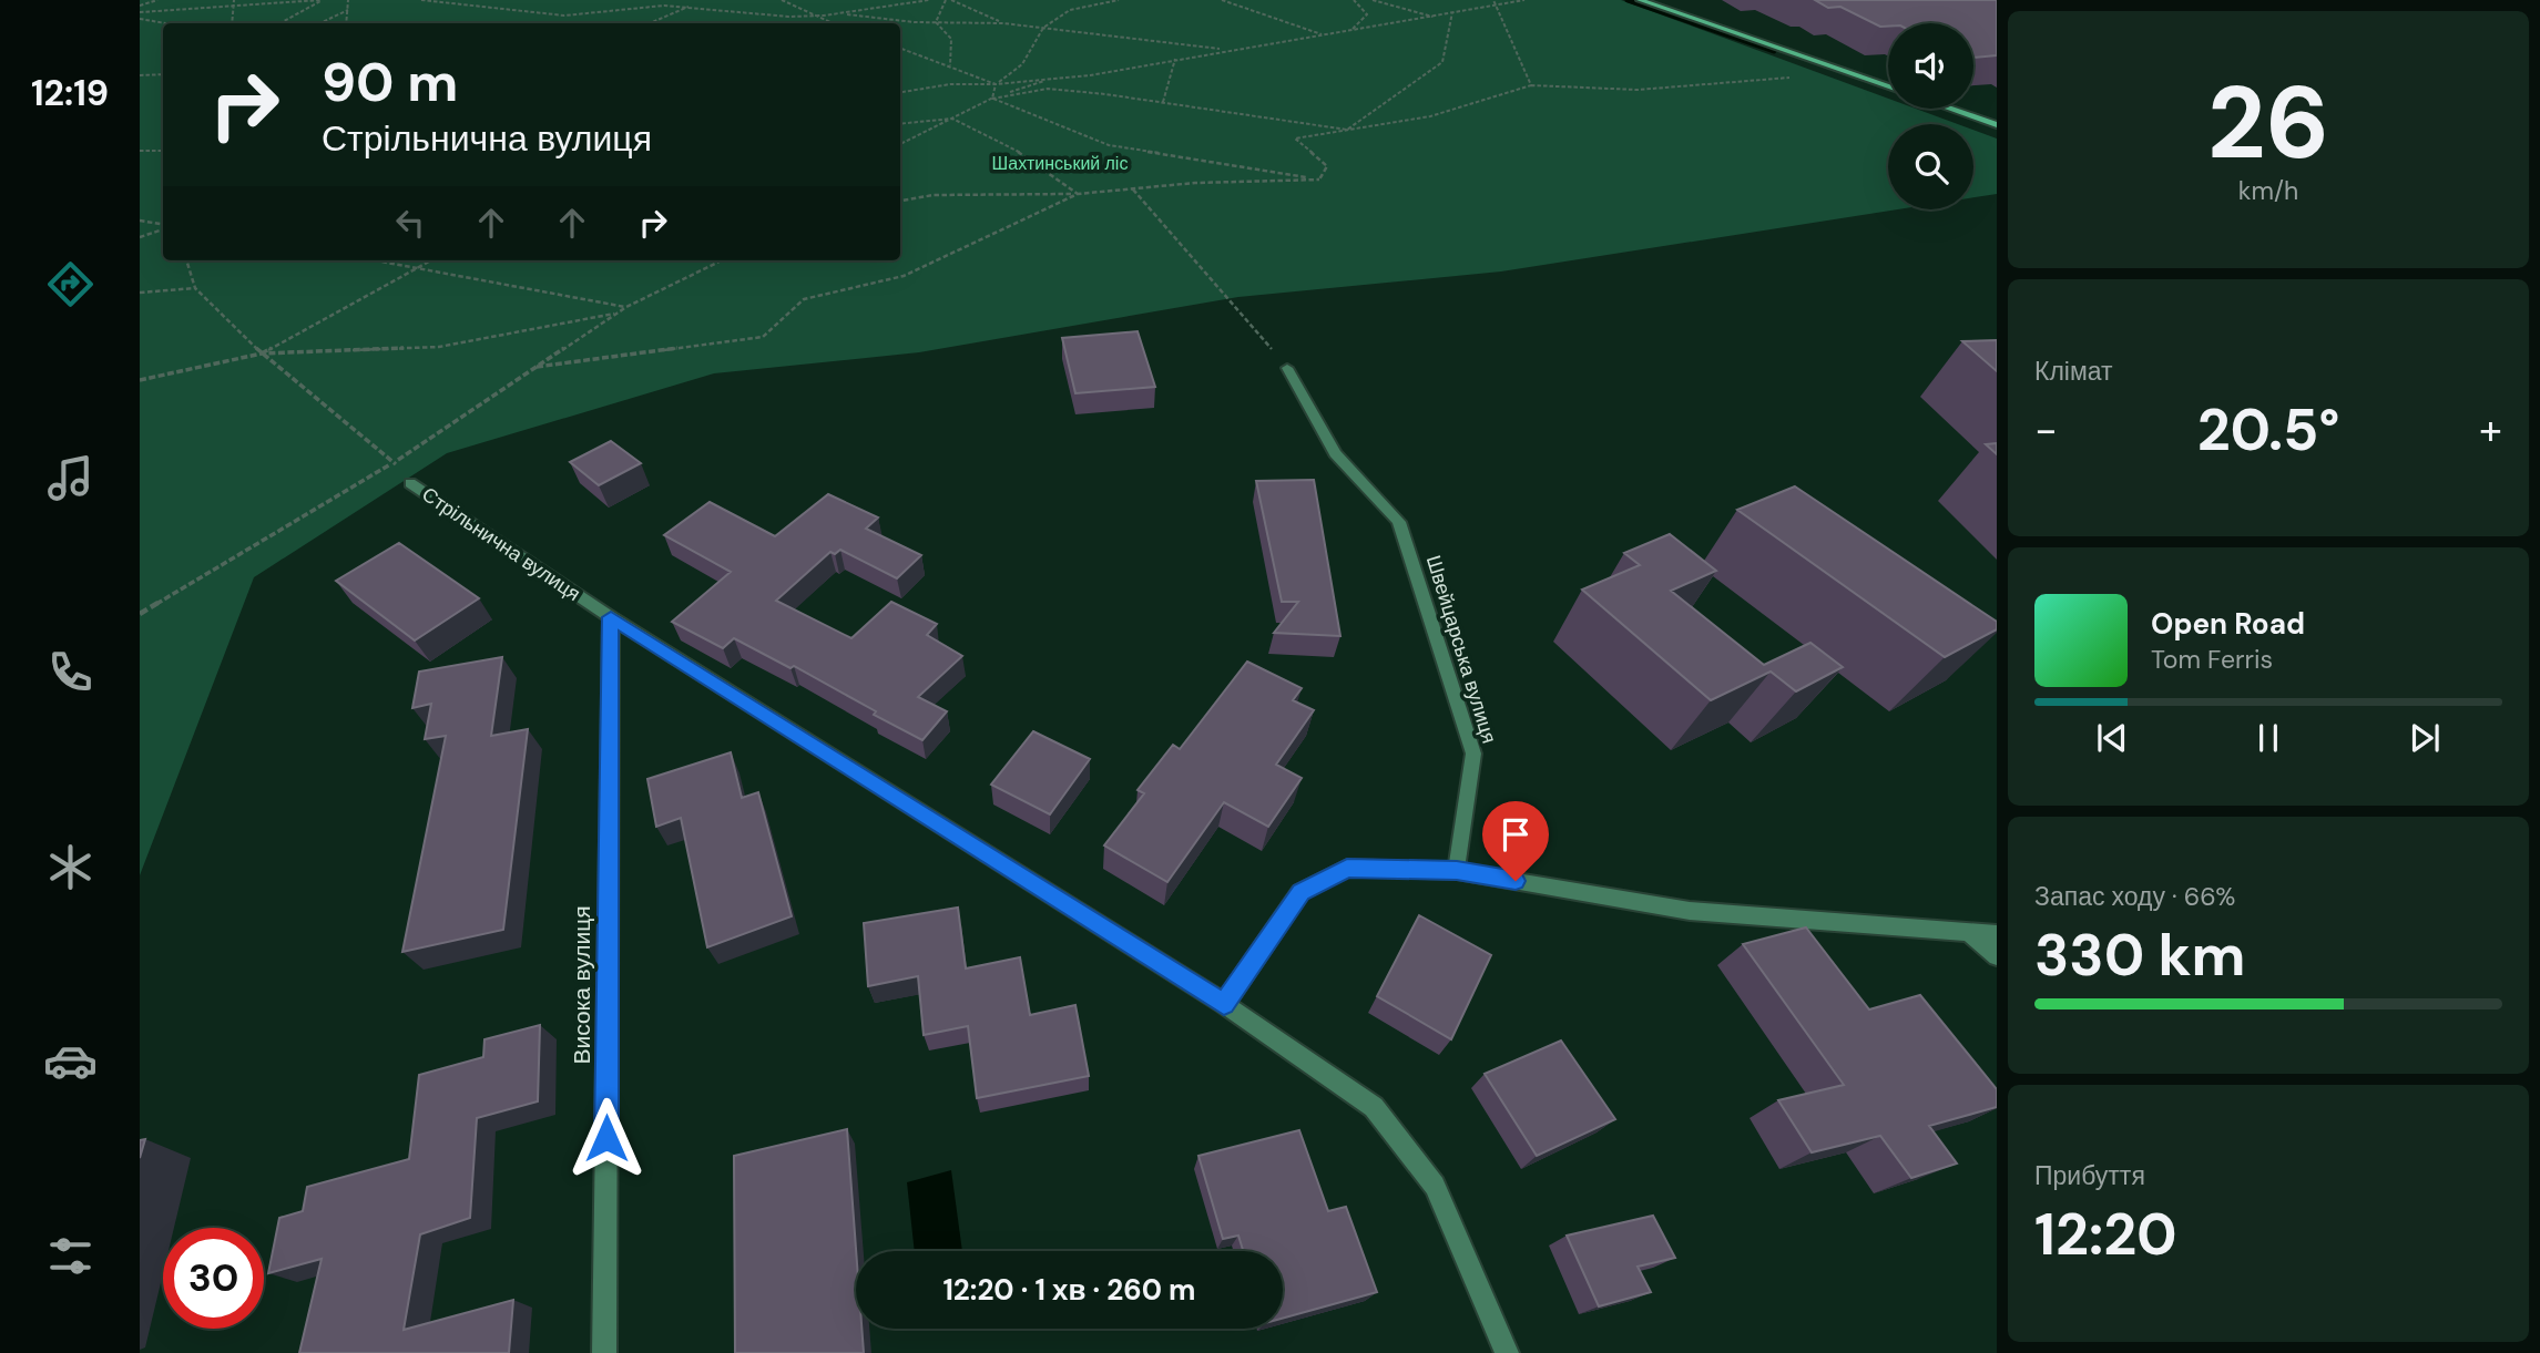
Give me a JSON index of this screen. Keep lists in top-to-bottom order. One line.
{"streets":{"street":["Стрільнична вулиця","Швейцарська вулиця","Висока вулиця"]},"crossings":[["Стрільнична вулиця","Висока вулиця"]],"parks":["Шахтинський ліс"],"page":{"tabs":"12:19","tile":[["26","km/h"],"Клімат",["Запас ходу · 66%","330 km"],["Прибуття","12:20"]],"turn":["90 m","Стрільнична вулиця"],"heat":["−","20.5°","+"],"song":["Open Road","Tom Ferris"],"limit":"30","trip":"12:20 · 1 хв · 260 m"}}
